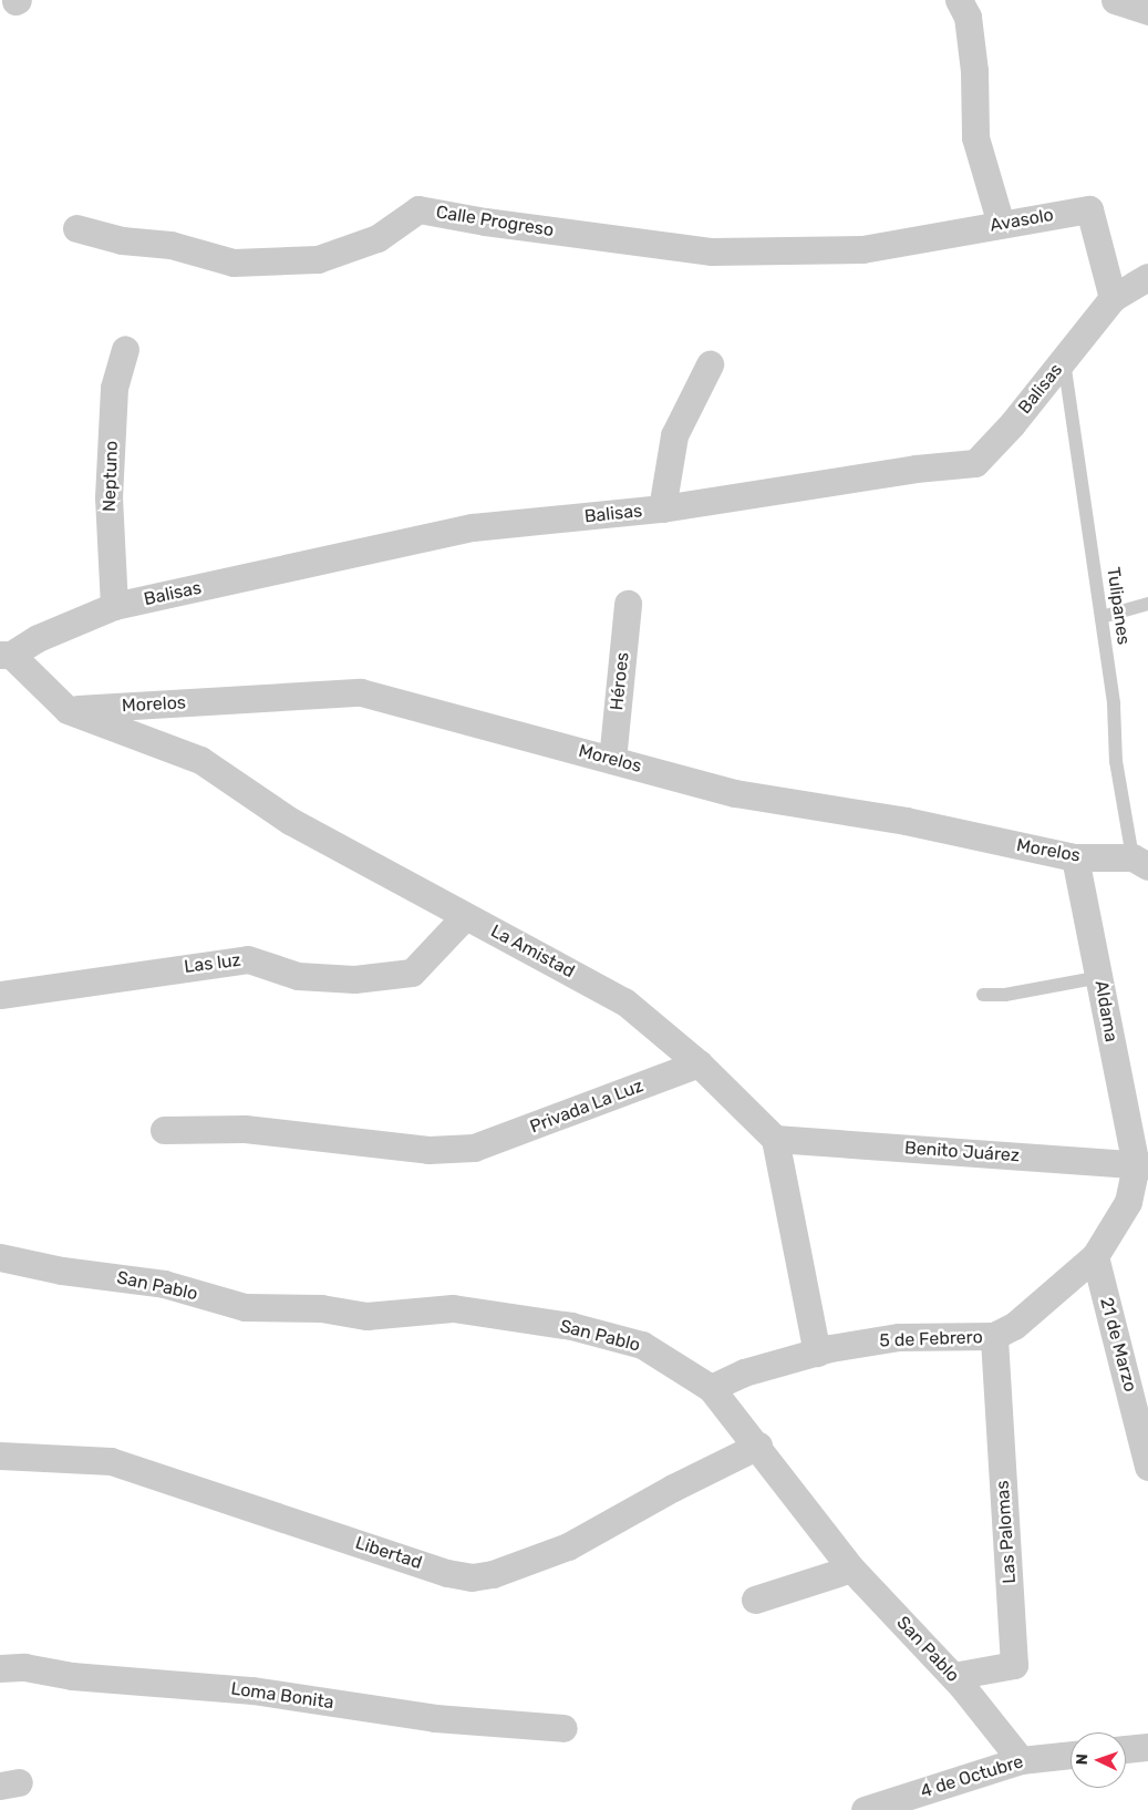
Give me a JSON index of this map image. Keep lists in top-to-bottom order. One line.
{"streets":{"street":["Avasolo","Calle Progreso","Balisas","Neptuno","Héroes","Morelos","La Amistad","Las luz","Aldama","Privada La Luz","Benito Juárez","San Pablo","5 de Febrero","21 de Marzo","Las Palomas","Libertad","Loma Bonita","4 de Octubre"],"lane":["Tulipanes"]},"crossings":[["Avasolo","Calle Progreso"],["Avasolo","Balisas"],["Balisas","Neptuno"],["Balisas","Tulipanes"],["Tulipanes","Morelos"],["Héroes","Morelos"],["Morelos","La Amistad"],["Morelos","Aldama"],["La Amistad","Las luz"],["La Amistad","Privada La Luz"],["La Amistad","Benito Juárez"],["Aldama","Benito Juárez"],["Aldama","5 de Febrero"],["Benito Juárez","5 de Febrero"],["San Pablo","5 de Febrero"],["San Pablo","Las Palomas"],["San Pablo","Libertad"],["San Pablo","4 de Octubre"],["5 de Febrero","21 de Marzo"],["5 de Febrero","Las Palomas"]],"north":"left"}
